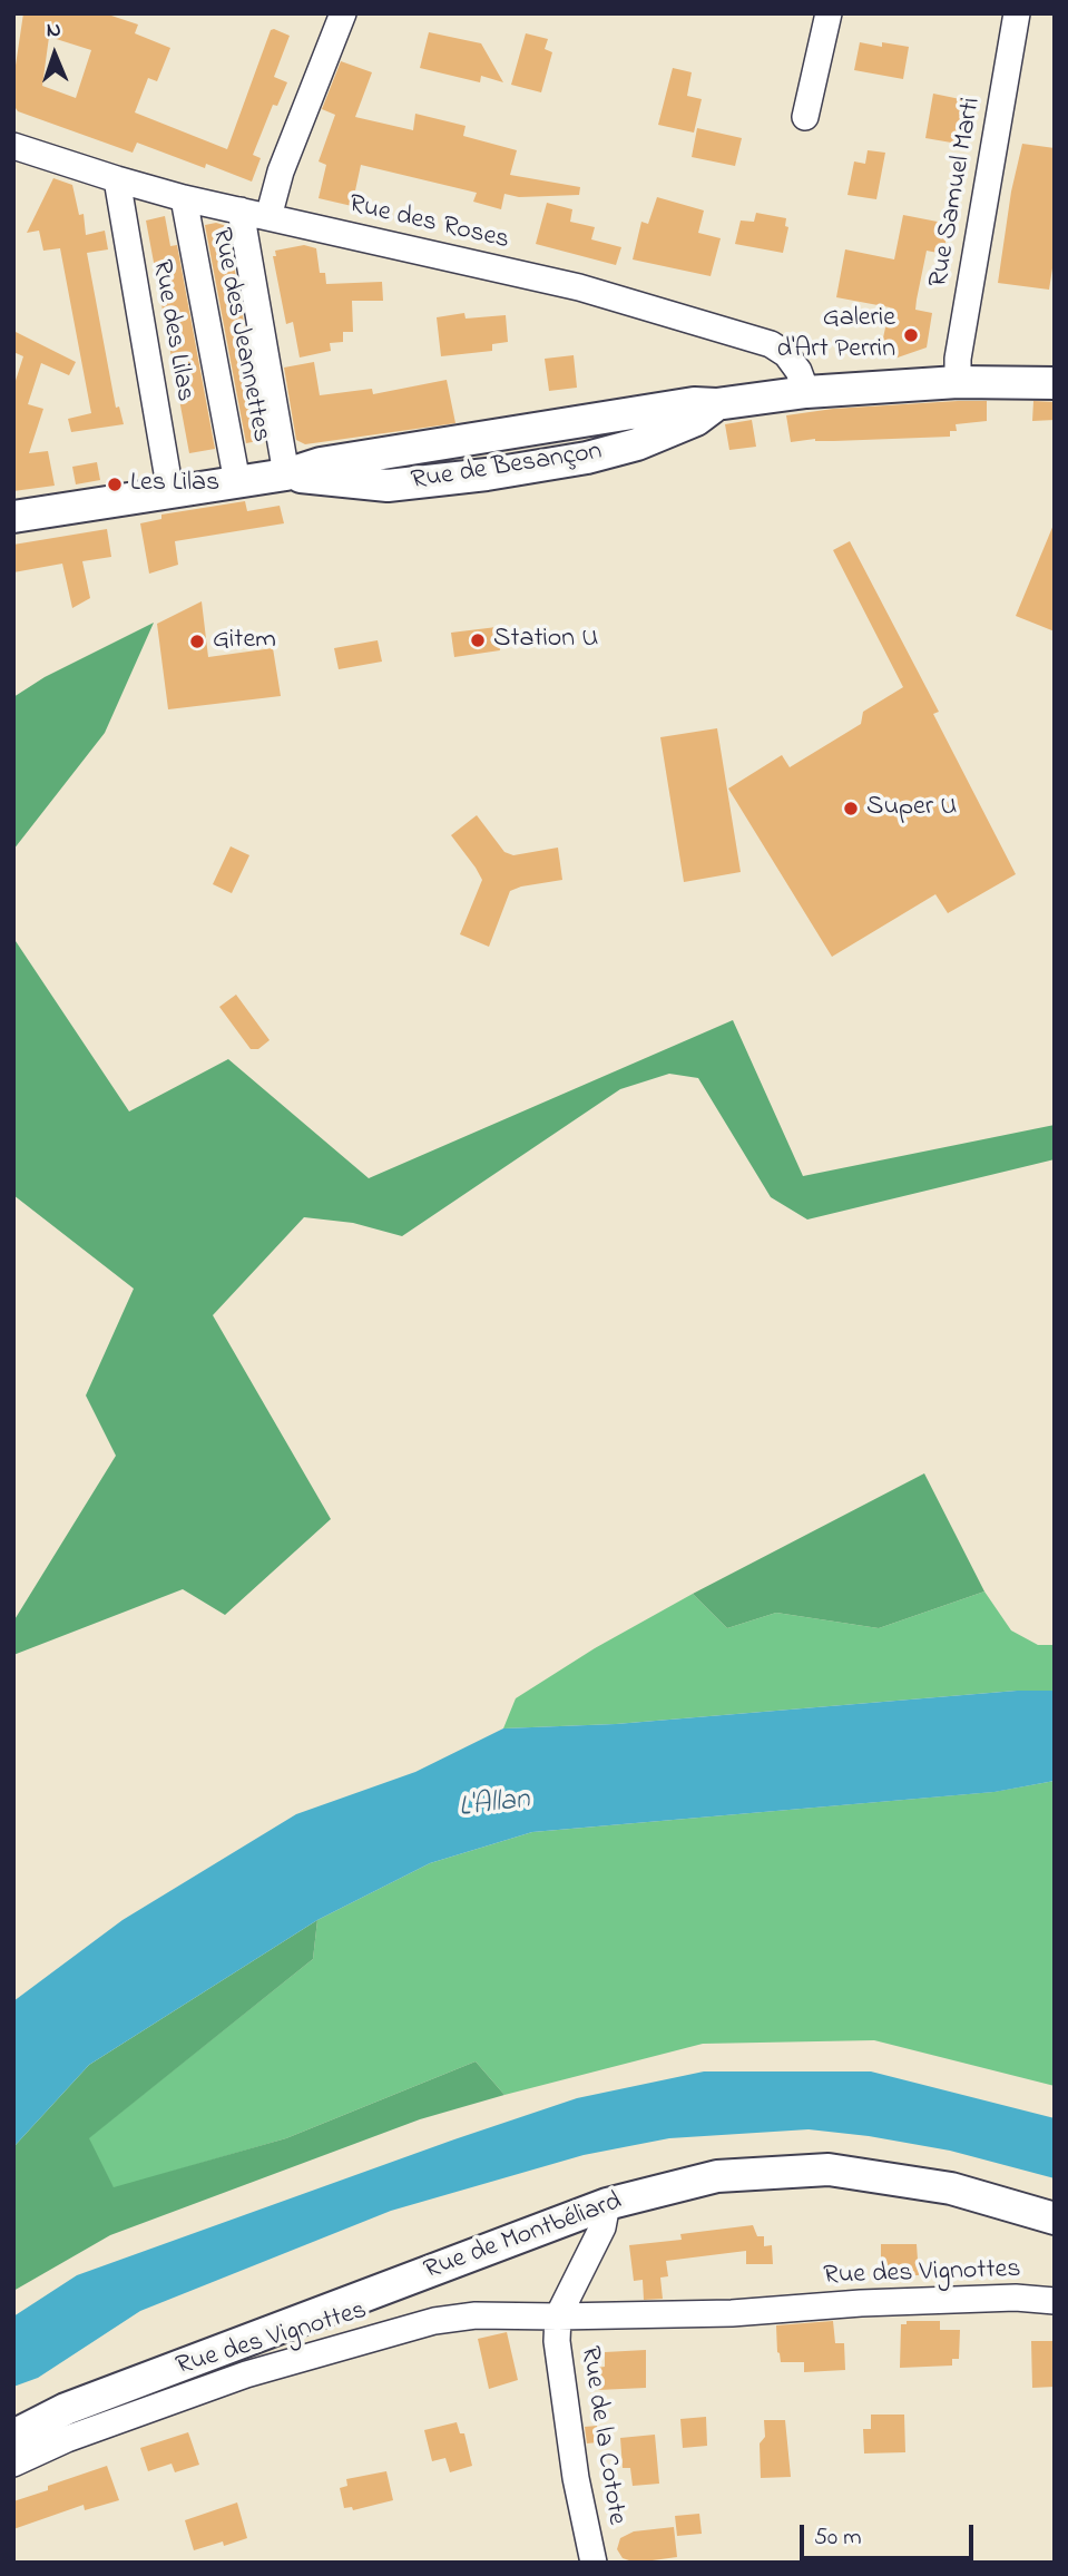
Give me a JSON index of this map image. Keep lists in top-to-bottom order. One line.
{"streets":{"main road":["Rue de Besançon","Rue de Montbéliard"],"street":["Rue Samuel Marti","Rue des Roses","Rue des Lilas","Rue des Jeannettes","Rue des Vignottes","Rue de la Cotote"]},"crossings":[["Rue Samuel Marti","Rue de Besançon"],["Rue des Roses","Rue des Lilas"],["Rue des Roses","Rue des Jeannettes"],["Rue des Roses","Rue de Besançon"],["Rue des Lilas","Rue de Besançon"],["Rue des Jeannettes","Rue de Besançon"],["Rue des Vignottes","Rue de la Cotote"]],"water":["L'Allan"],"places":["Galerie d'Art Perrin","Les Lilas","Station U","Gitem","Super U"],"scale_bar":"50 m","north":"top"}
